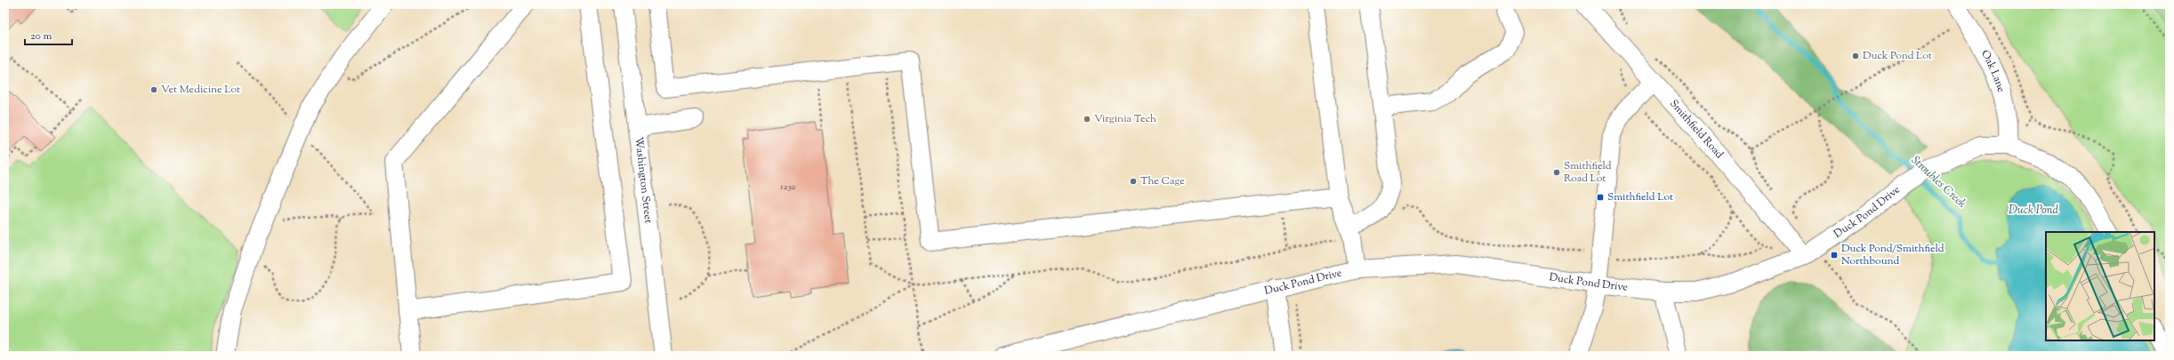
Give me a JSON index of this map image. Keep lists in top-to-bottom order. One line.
{"streets":{"street":["Oak Lane","Smithfield Road","Washington Street","Duck Pond Drive"]},"crossings":[["Oak Lane","Duck Pond Drive"],["Smithfield Road","Duck Pond Drive"]],"water":["Stroubles Creek","Duck Pond"],"places":{"other":["Duck Pond Lot","Vet Medicine Lot","Virginia Tech","Smithfield Road Lot","The Cage"],"transit":["Smithfield Lot","Duck Pond/Smithfield Northbound"]},"house_numbers":["1230"],"scale_bar":"20 m"}
